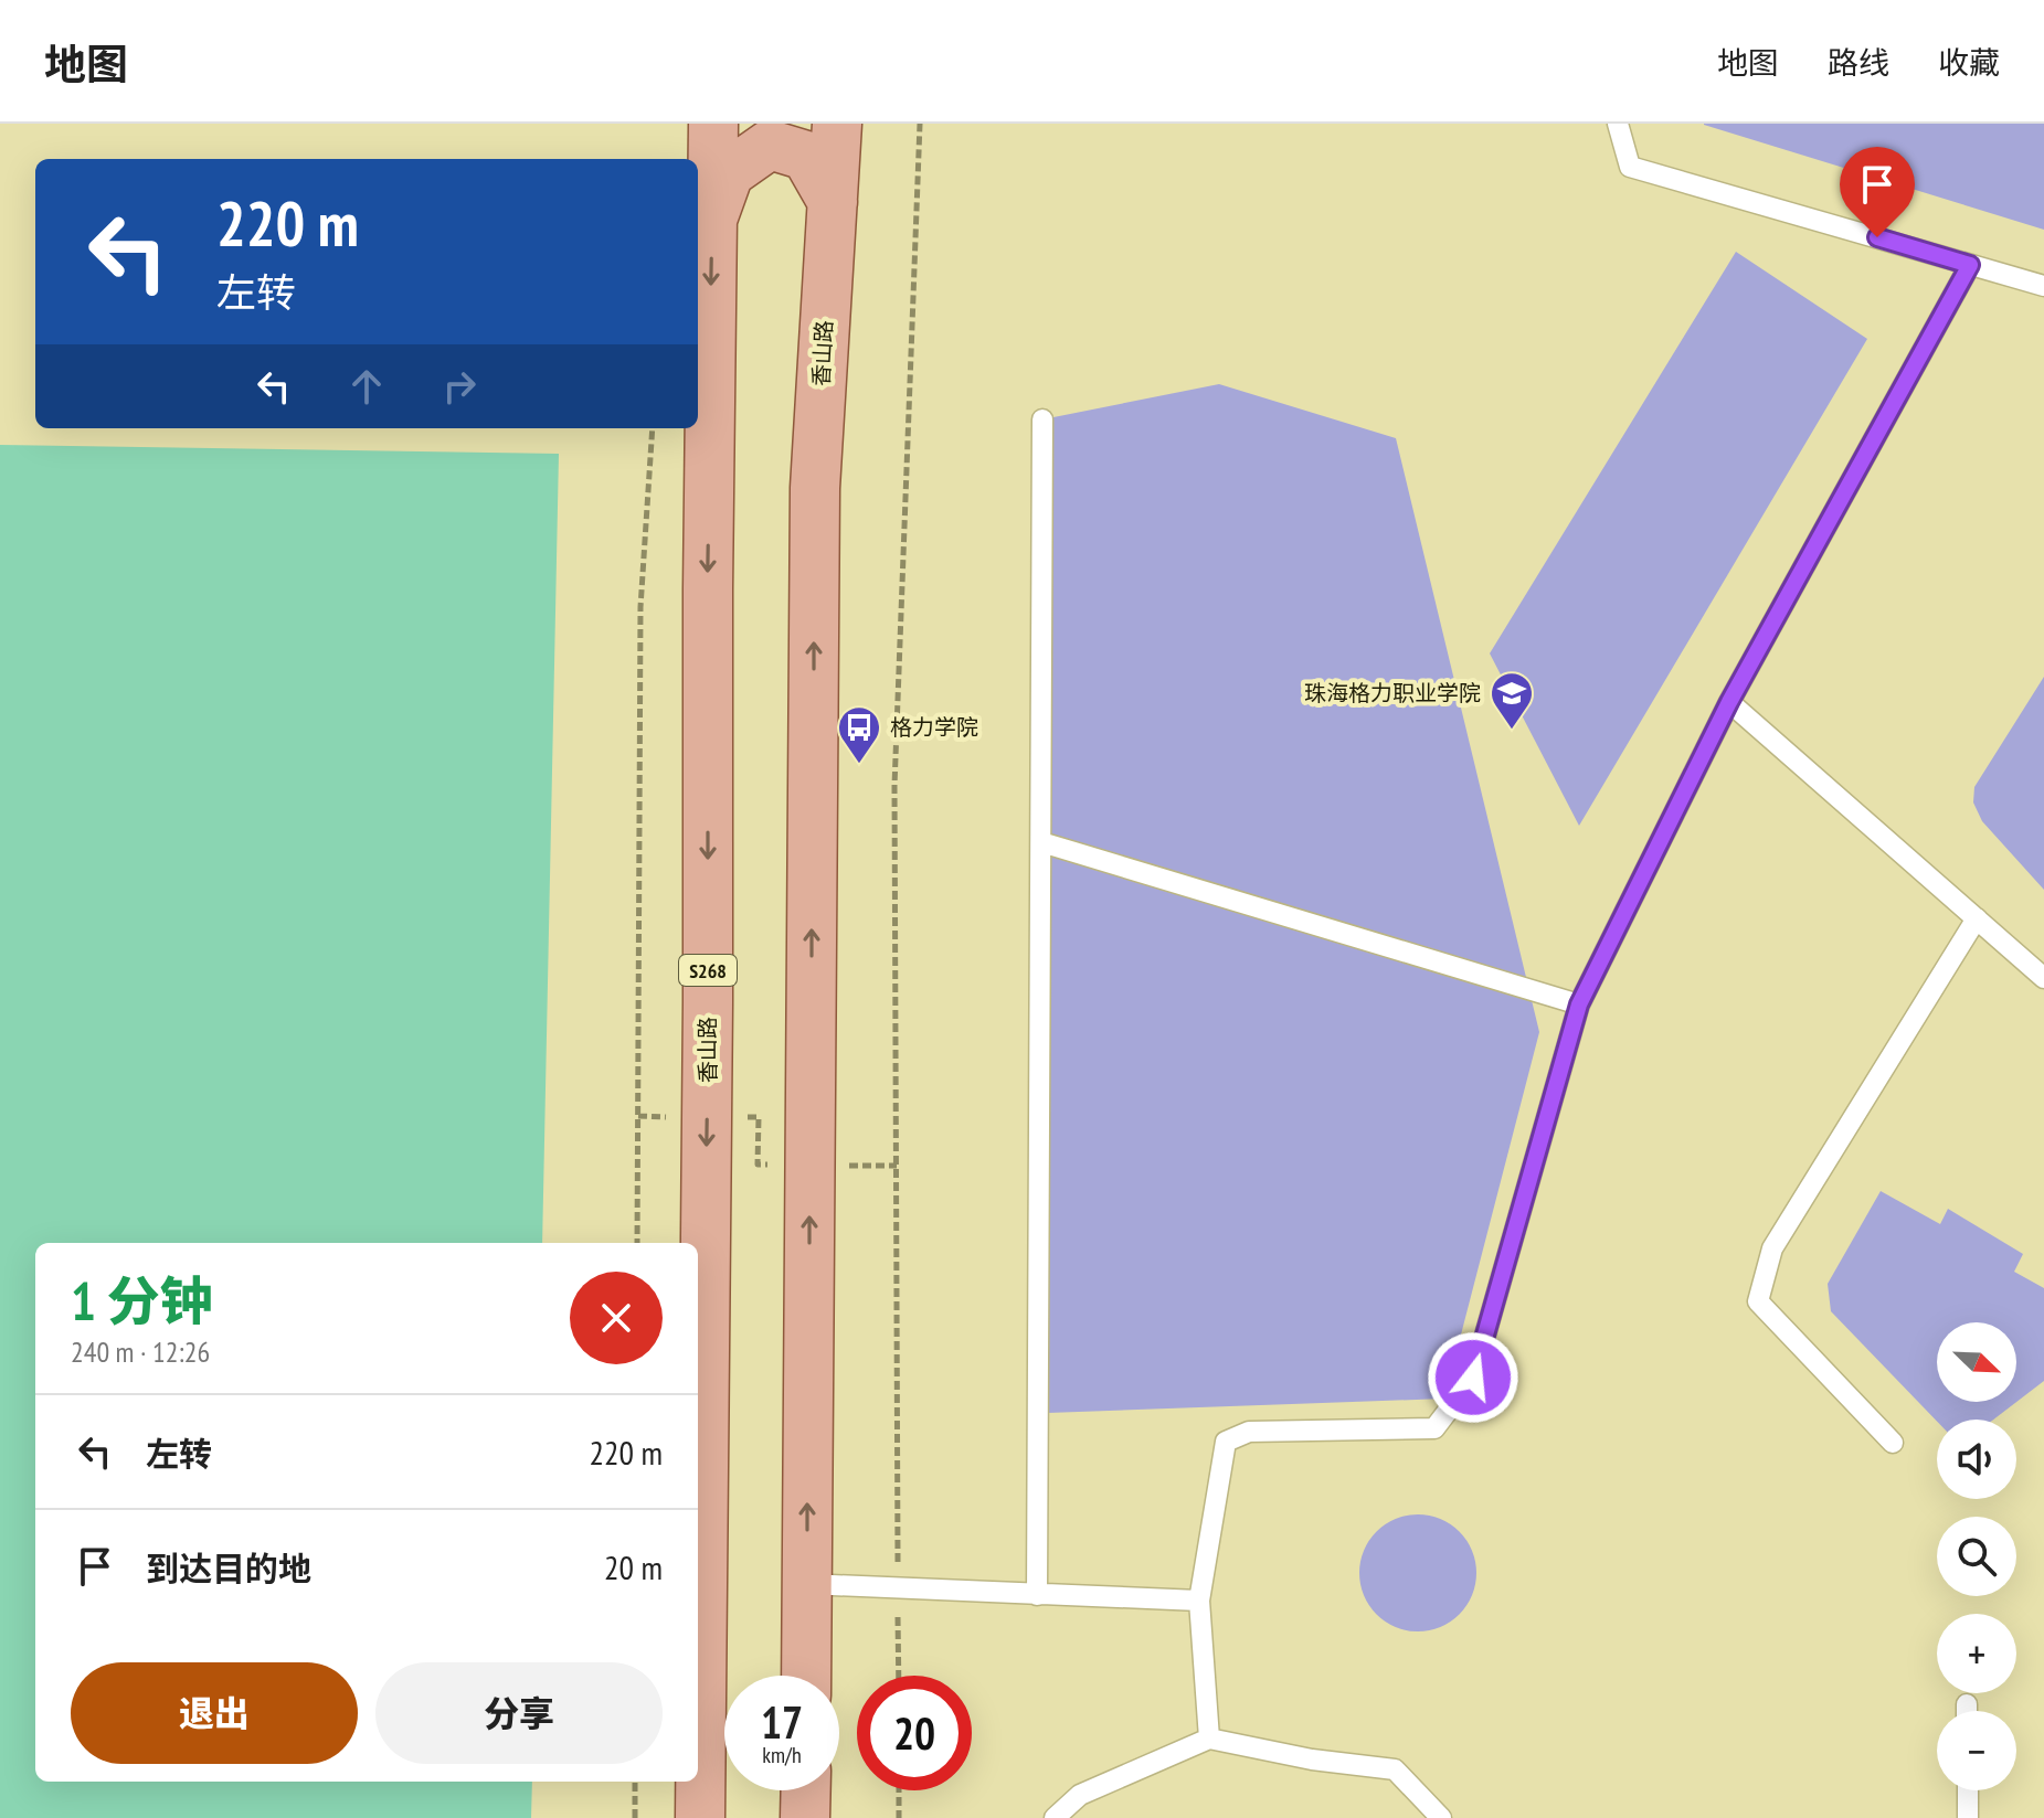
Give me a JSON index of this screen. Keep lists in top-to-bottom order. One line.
{"streets":{"main road":["香山路","S268"]},"places":{"school or university":["珠海格力职业学院"],"bus stop":["格力学院"]},"north":"bottom right","page":{"header":"地图","nav":["地图","路线","收藏"],"turn":["220 m","左转"],"heading":["1 分钟","240 m · 12:26"],"map_buttons":["+","−"],"list":[{"name":"左转","value":"220 m"},{"name":"到达目的地","value":"20 m"}],"buttons":["退出","分享"],"speed":"17 km/h","limit":"20"}}
